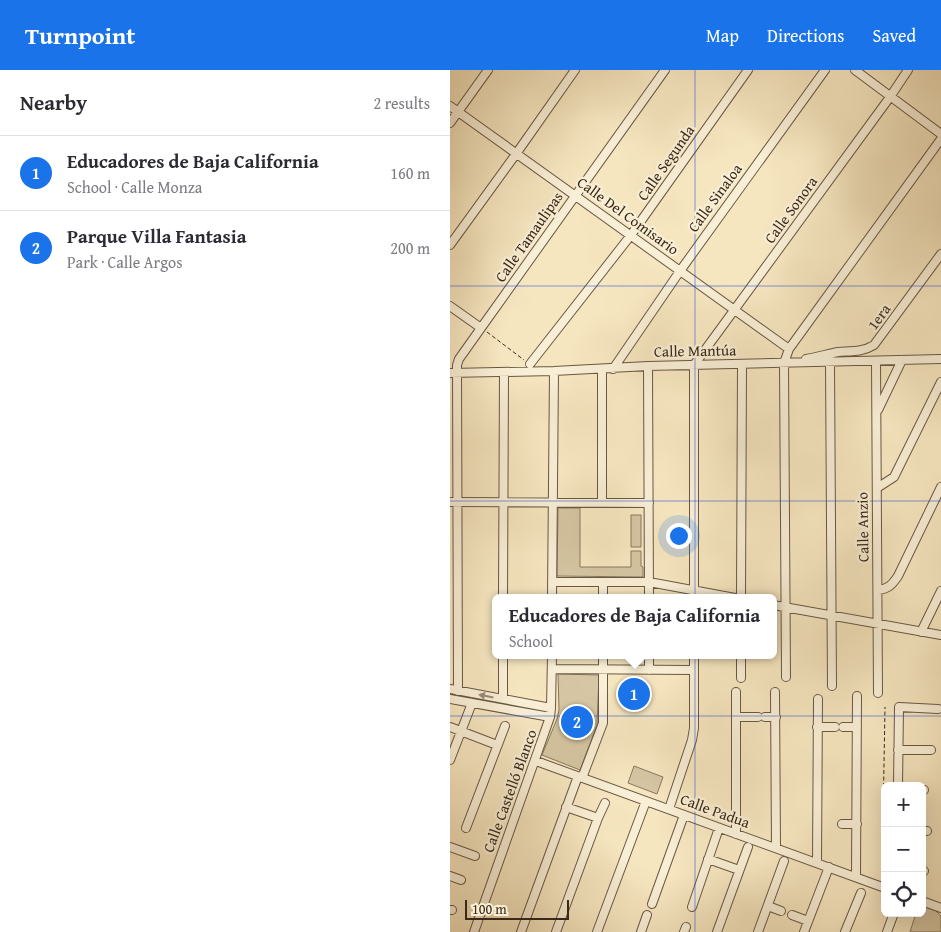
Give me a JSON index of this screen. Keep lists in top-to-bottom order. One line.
{"streets":{"street":["Calle Segunda","Calle Sinaloa","Calle Sonora","Calle Del Comisario","Calle Tamaulipas","1era","Calle Mantúa","Calle Anzio","Calle Castelló Blanco","Calle Padua"]},"crossings":[["Calle Segunda","Calle Del Comisario"],["Calle Sinaloa","Calle Del Comisario"],["Calle Sinaloa","Calle Mantúa"],["Calle Sonora","Calle Del Comisario"],["Calle Sonora","Calle Mantúa"],["Calle Del Comisario","Calle Tamaulipas"],["Calle Tamaulipas","Calle Mantúa"],["1era","Calle Mantúa"],["Calle Mantúa","Calle Anzio"],["Calle Castelló Blanco","Calle Padua"]],"scale_bar":"100 m","page":{"header":"Turnpoint","nav":["Map","Directions","Saved"],"heading":["Nearby","2 results"],"list":[{"mark":"1","name":"Educadores de Baja California","note":"School · Calle Monza","value":"160 m"},{"mark":"2","name":"Parque Villa Fantasia","note":"Park · Calle Argos","value":"200 m"}],"popup":["Educadores de Baja California","School"],"pins":["1","2"],"map_buttons":["+","−"],"scale":"100 m"}}
